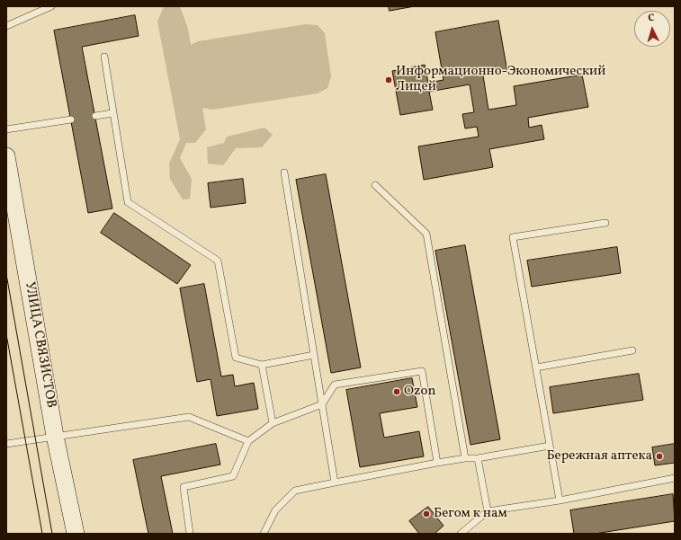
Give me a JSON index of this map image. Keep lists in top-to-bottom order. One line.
{"streets":{"main road":["УЛИЦА СВЯЗИСТОВ"]},"places":["Информационно-Экономический Лицей","Ozon","Бережная аптека","Бегом к нам"],"north":"top"}
